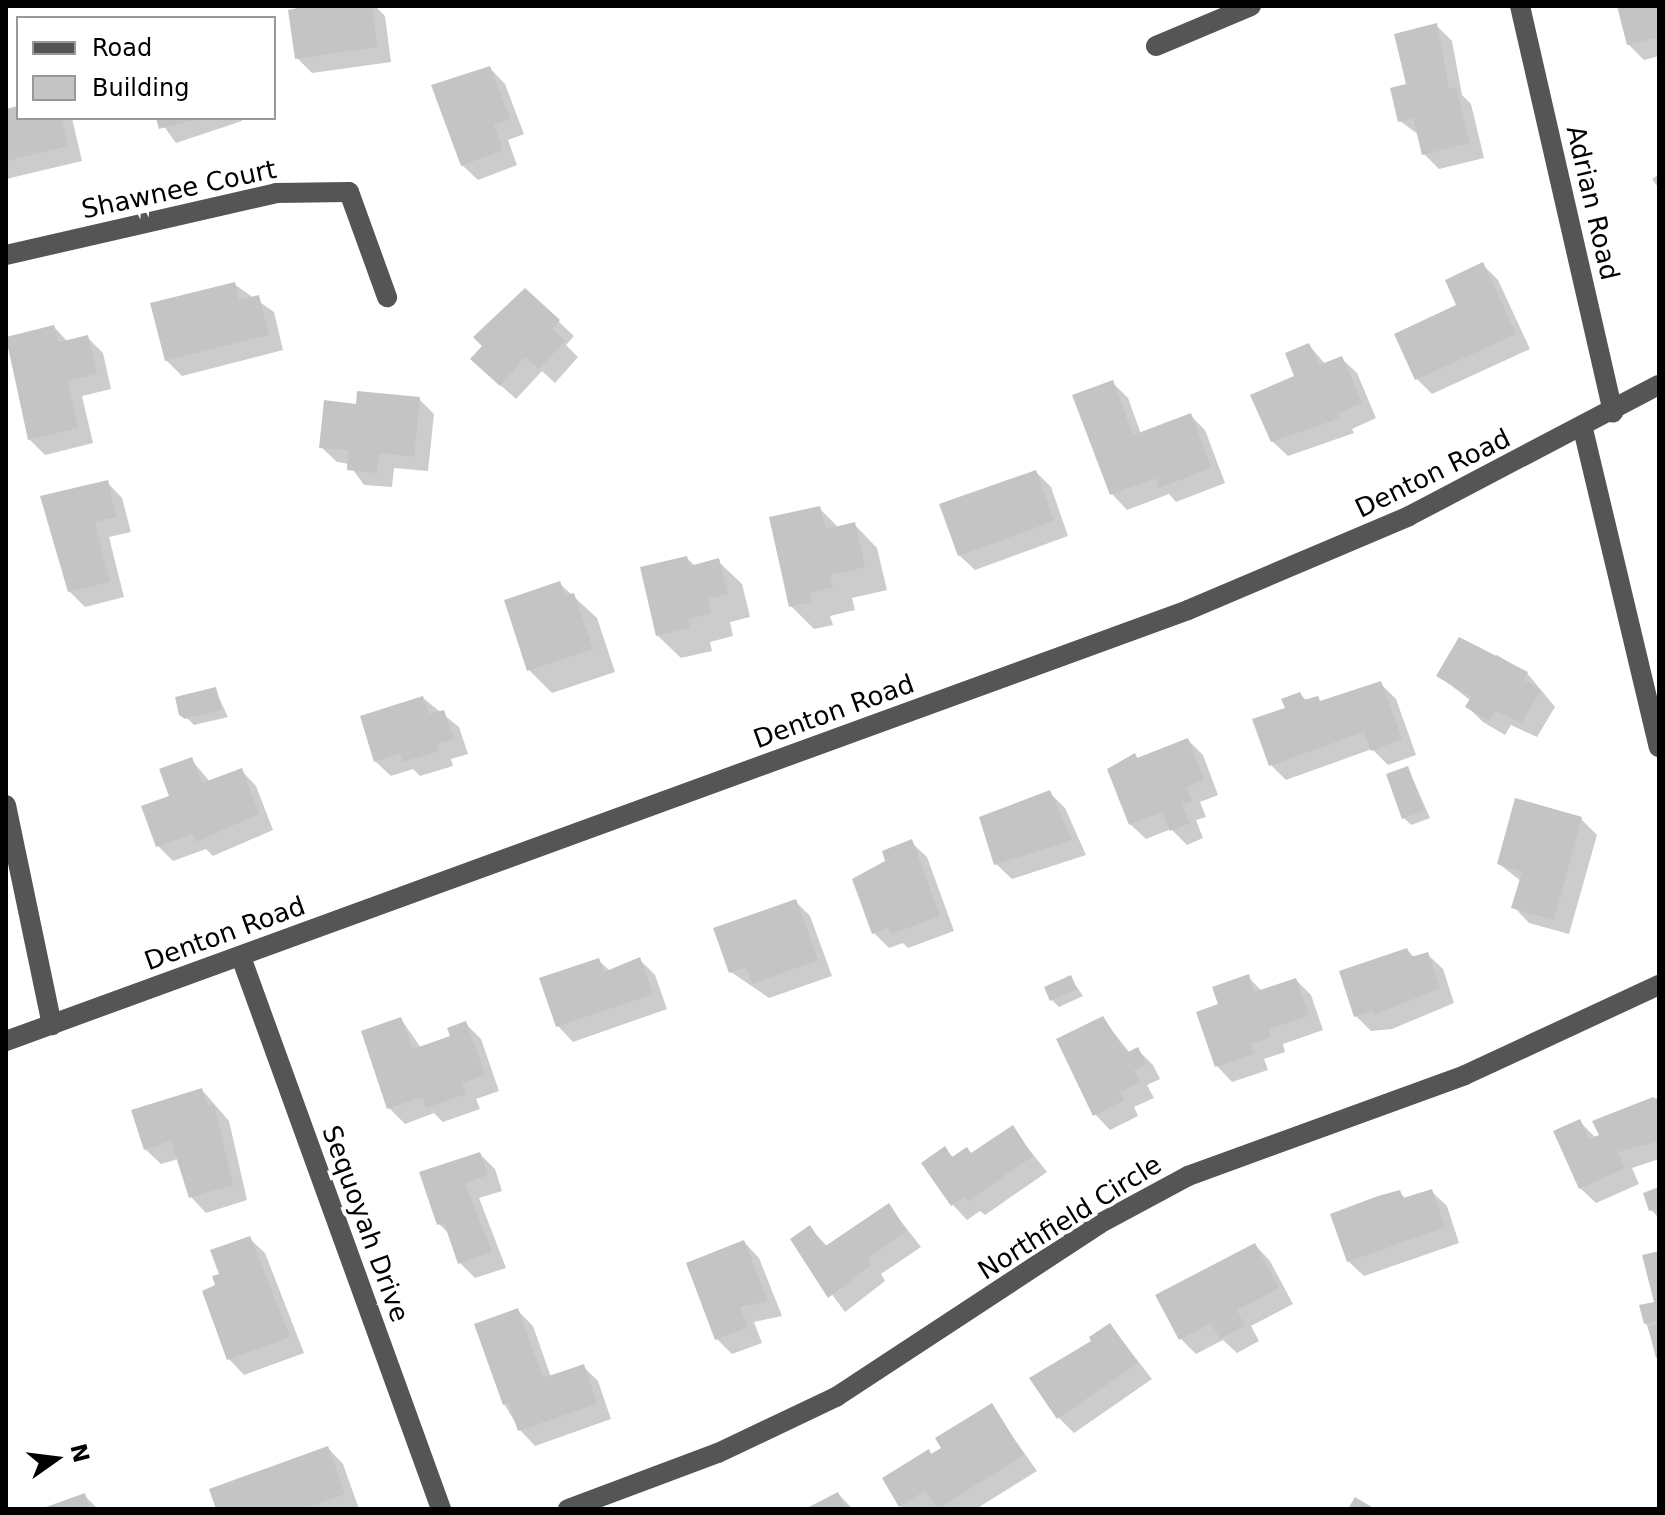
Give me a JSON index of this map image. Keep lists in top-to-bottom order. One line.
{"streets":{"street":["Shawnee Court","Adrian Road","Denton Road","Northfield Circle","Sequoyah Drive"]},"crossings":[["Adrian Road","Denton Road"],["Denton Road","Sequoyah Drive"]],"legend":["Road","Building"],"north":"right"}
